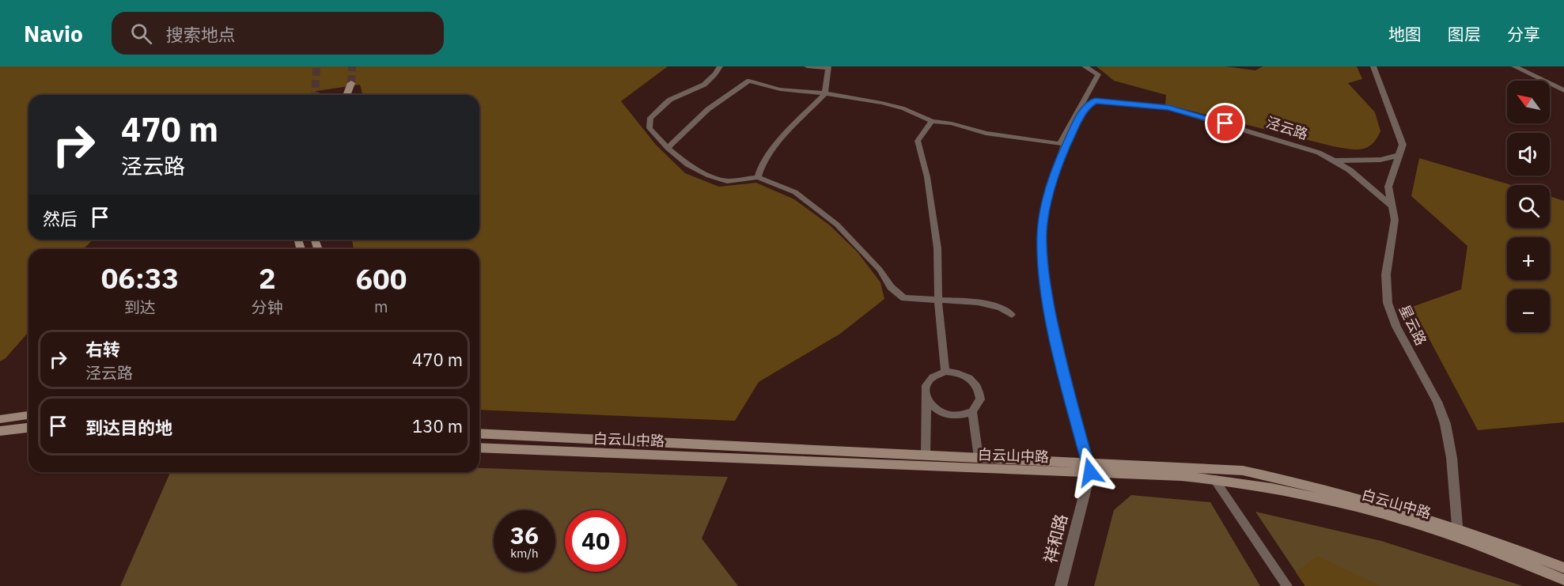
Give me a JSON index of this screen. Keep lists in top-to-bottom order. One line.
{"streets":{"main road":["白云山中路"],"street":["泾云路","星云路","祥和路"]},"crossings":[["泾云路","星云路"],["泾云路","白云山中路"],["泾云路","祥和路"],["星云路","白云山中路"],["白云山中路","祥和路"]],"north":"top left","page":{"header":"Navio","search":"搜索地点","nav":["地图","图层","分享"],"map_buttons":["+","−"],"turn":["470 m","泾云路"],"then":"然后","eta":["06:33","到达","2","分钟","600","m"],"list":[{"name":"右转","note":"泾云路","value":"470 m"},{"name":"到达目的地","value":"130 m"}],"speed":"36 km/h","limit":"40"}}
